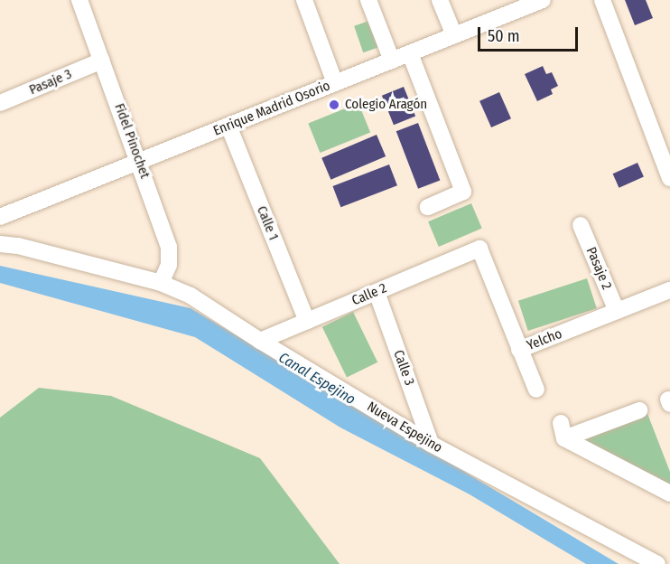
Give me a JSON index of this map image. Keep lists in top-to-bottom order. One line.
{"streets":{"street":["Pasaje 3","Enrique Madrid Osorio","Fidel Pinochet","Calle 1","Pasaje 2","Calle 2","Yelcho","Calle 3","Nueva Espejino"]},"crossings":[["Pasaje 3","Fidel Pinochet"],["Enrique Madrid Osorio","Fidel Pinochet"],["Enrique Madrid Osorio","Calle 1"],["Fidel Pinochet","Nueva Espejino"],["Calle 1","Calle 2"],["Pasaje 2","Yelcho"],["Calle 2","Yelcho"],["Calle 2","Calle 3"],["Calle 2","Nueva Espejino"],["Calle 3","Nueva Espejino"]],"water":["Canal Espejino"],"places":["Colegio Aragón"],"scale_bar":"50 m"}
